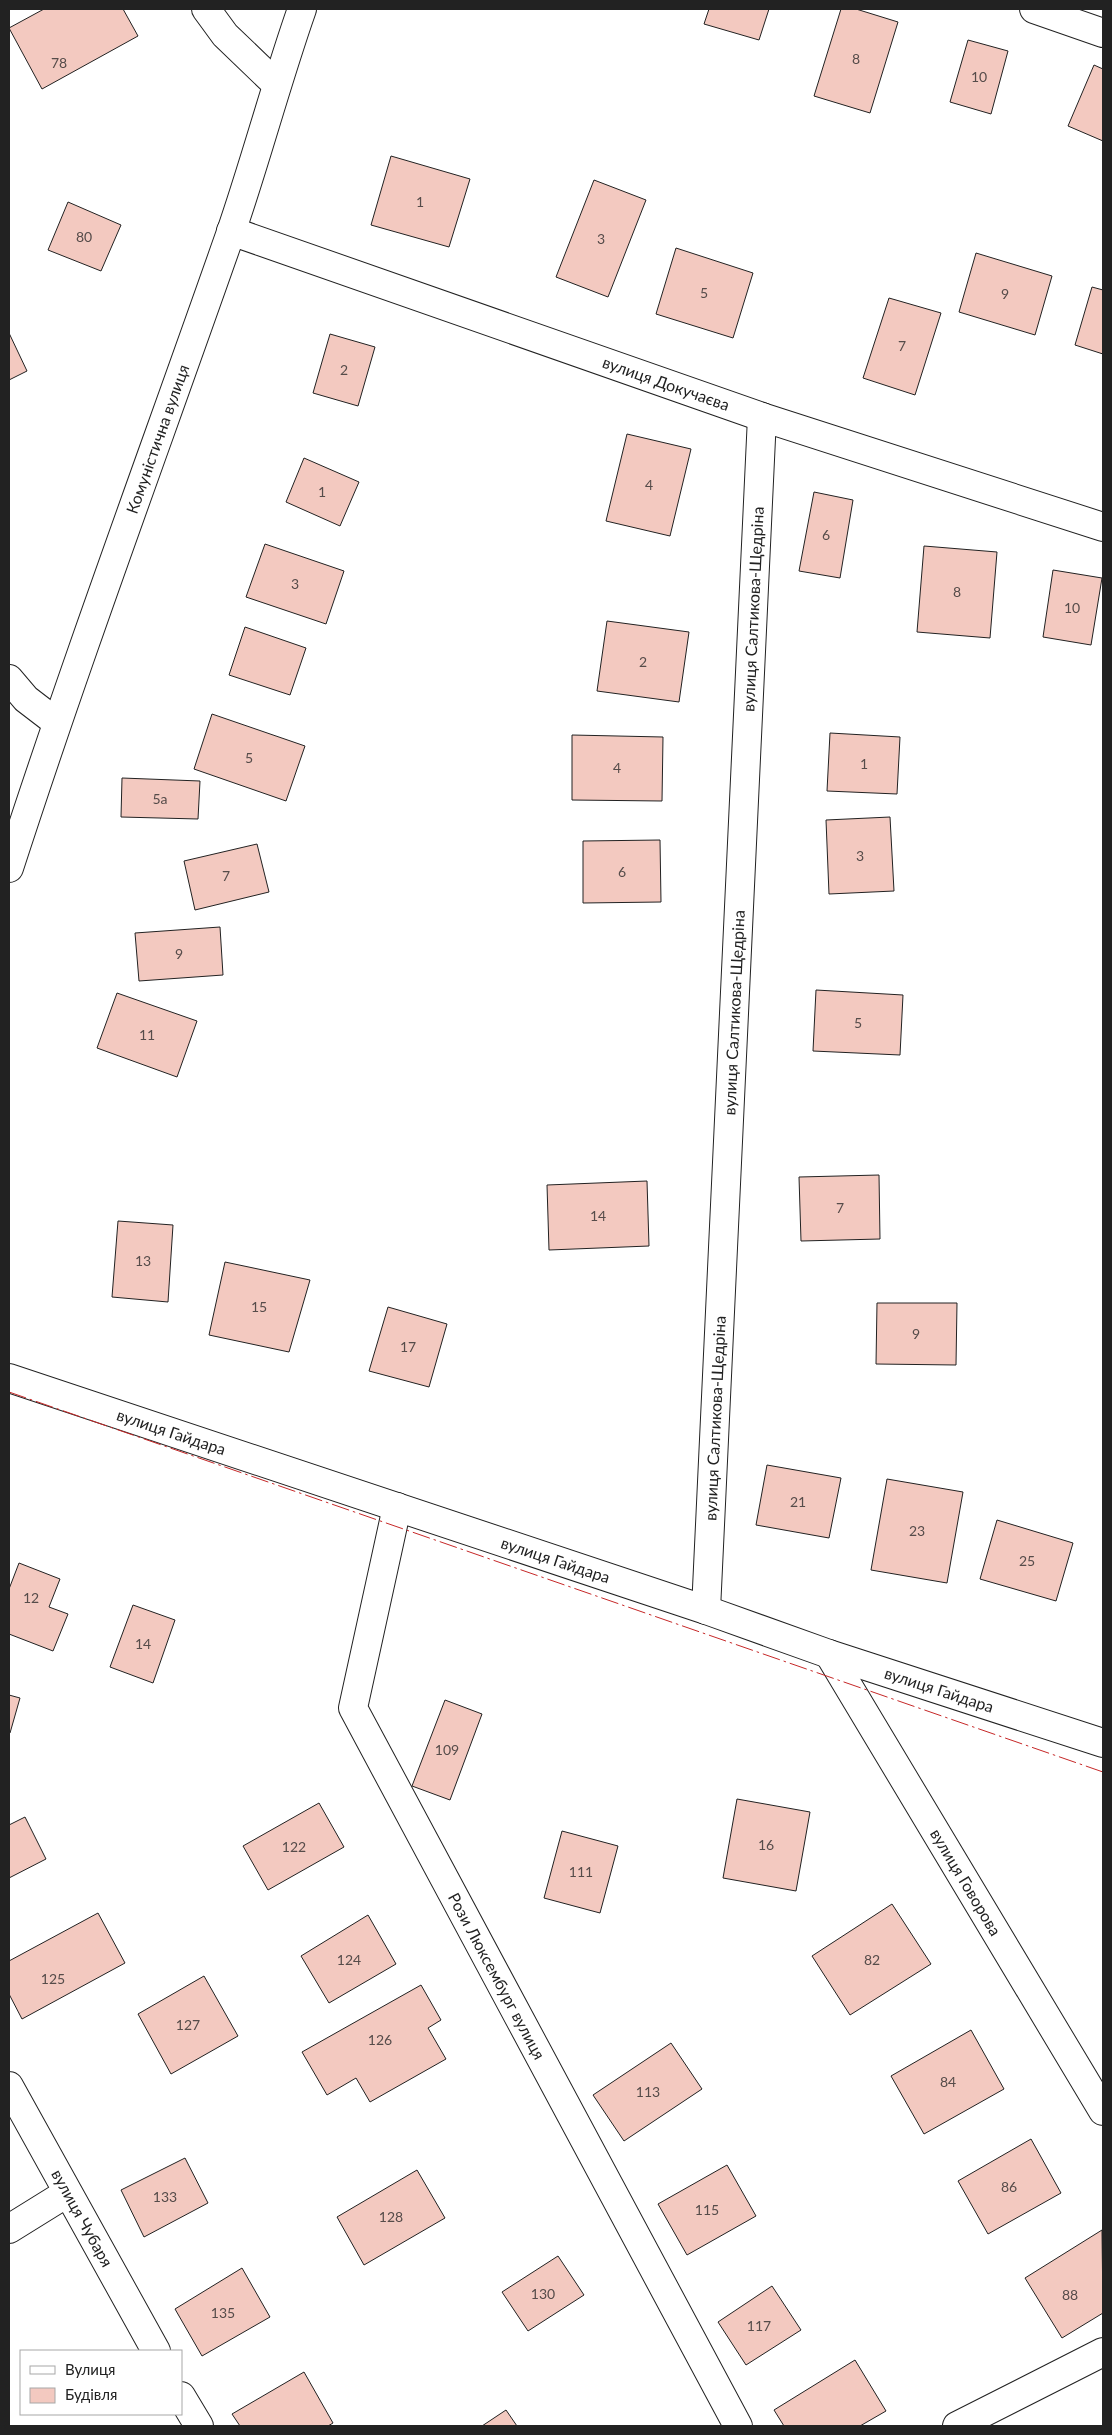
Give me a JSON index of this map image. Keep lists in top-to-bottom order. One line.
{"streets":{"street":["вулиця Докучаєва","Комуністична вулиця","вулиця Салтикова-Щедріна","вулиця Гайдара","вулиця Говорова","Рози Люксембург вулиця","вулиця Чубаря"]},"crossings":[["вулиця Докучаєва","Комуністична вулиця"],["вулиця Докучаєва","вулиця Салтикова-Щедріна"],["вулиця Салтикова-Щедріна","вулиця Гайдара"],["вулиця Гайдара","вулиця Говорова"],["вулиця Гайдара","Рози Люксембург вулиця"]],"house_numbers":["8","78","10","1","80","3","5","9","7","2","4","1","6","3","8","10","2","5","1","4","5а","3","6","7","9","5","11","7","14","13","15","9","17","21","23","25","12","14","109","16","122","111","124","82","125","127","126","84","113","86","133","115","128","130","88","135","117"],"legend":["Вулиця","Будівля"]}
